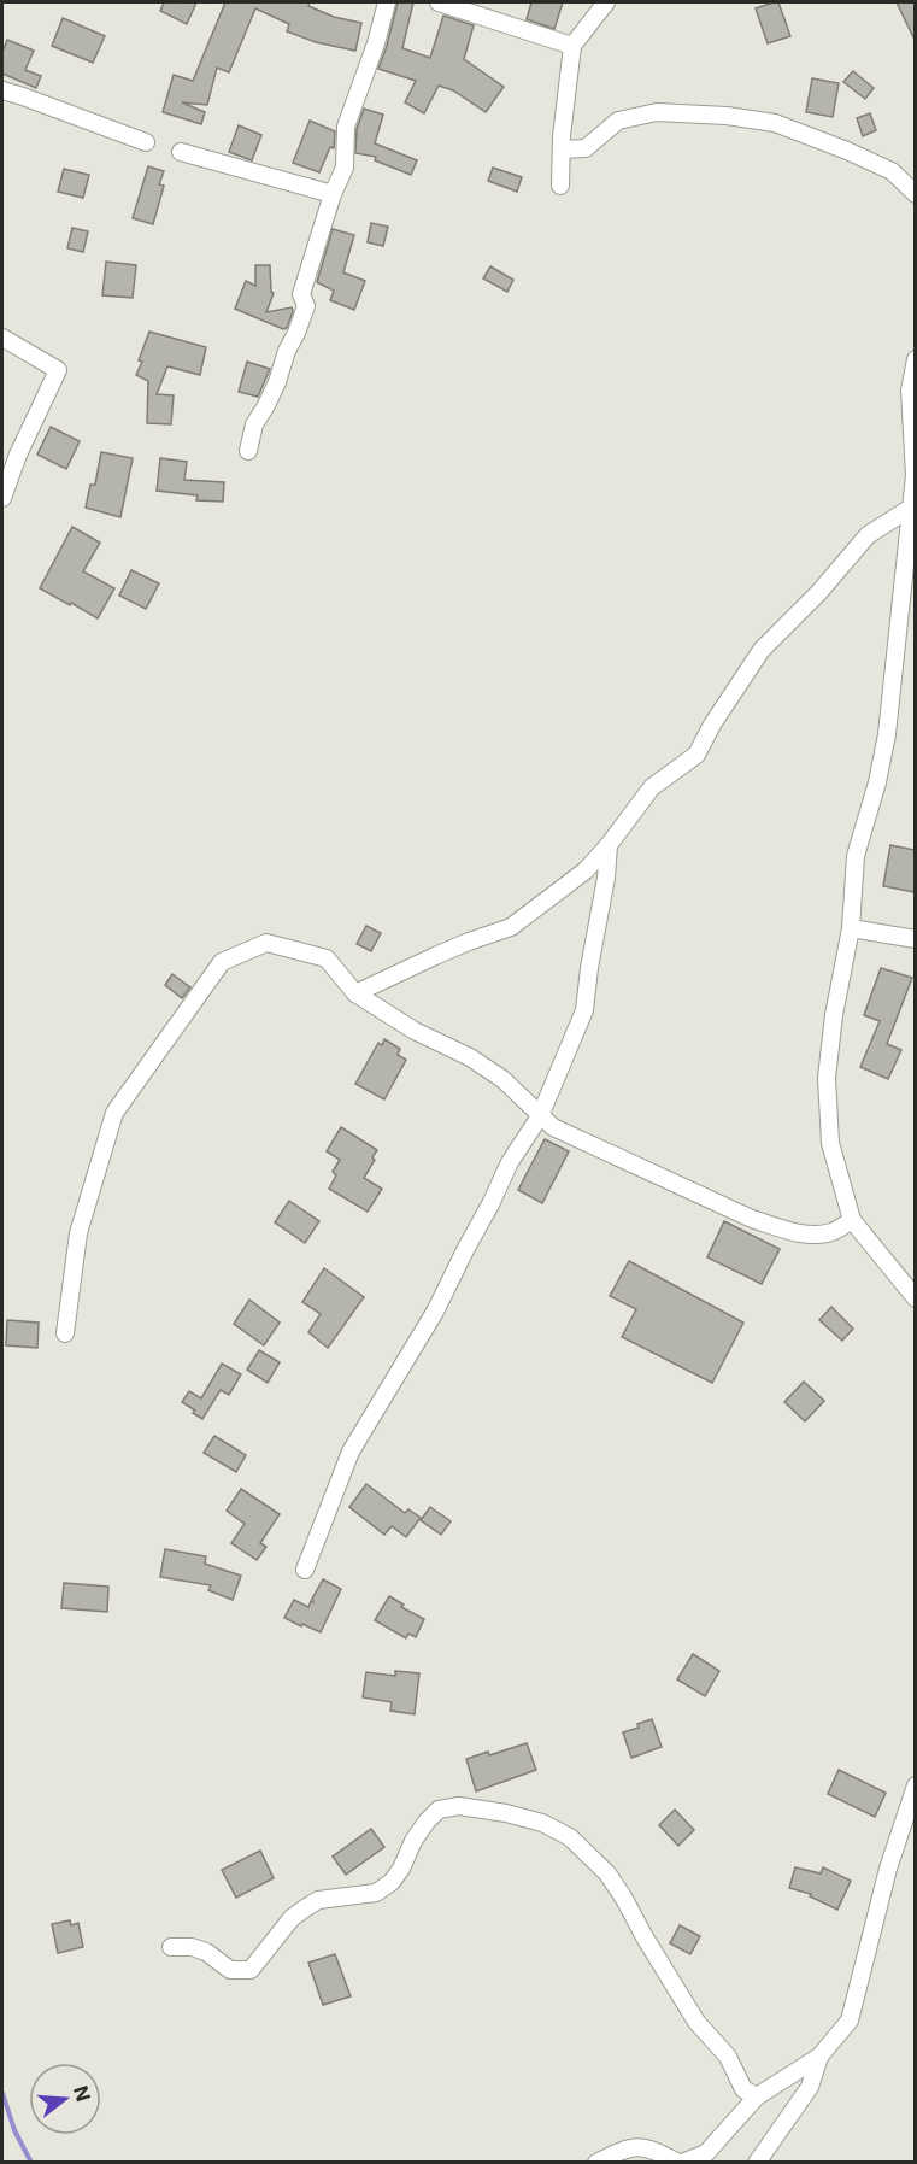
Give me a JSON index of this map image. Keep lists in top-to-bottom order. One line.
{"north":"right"}
